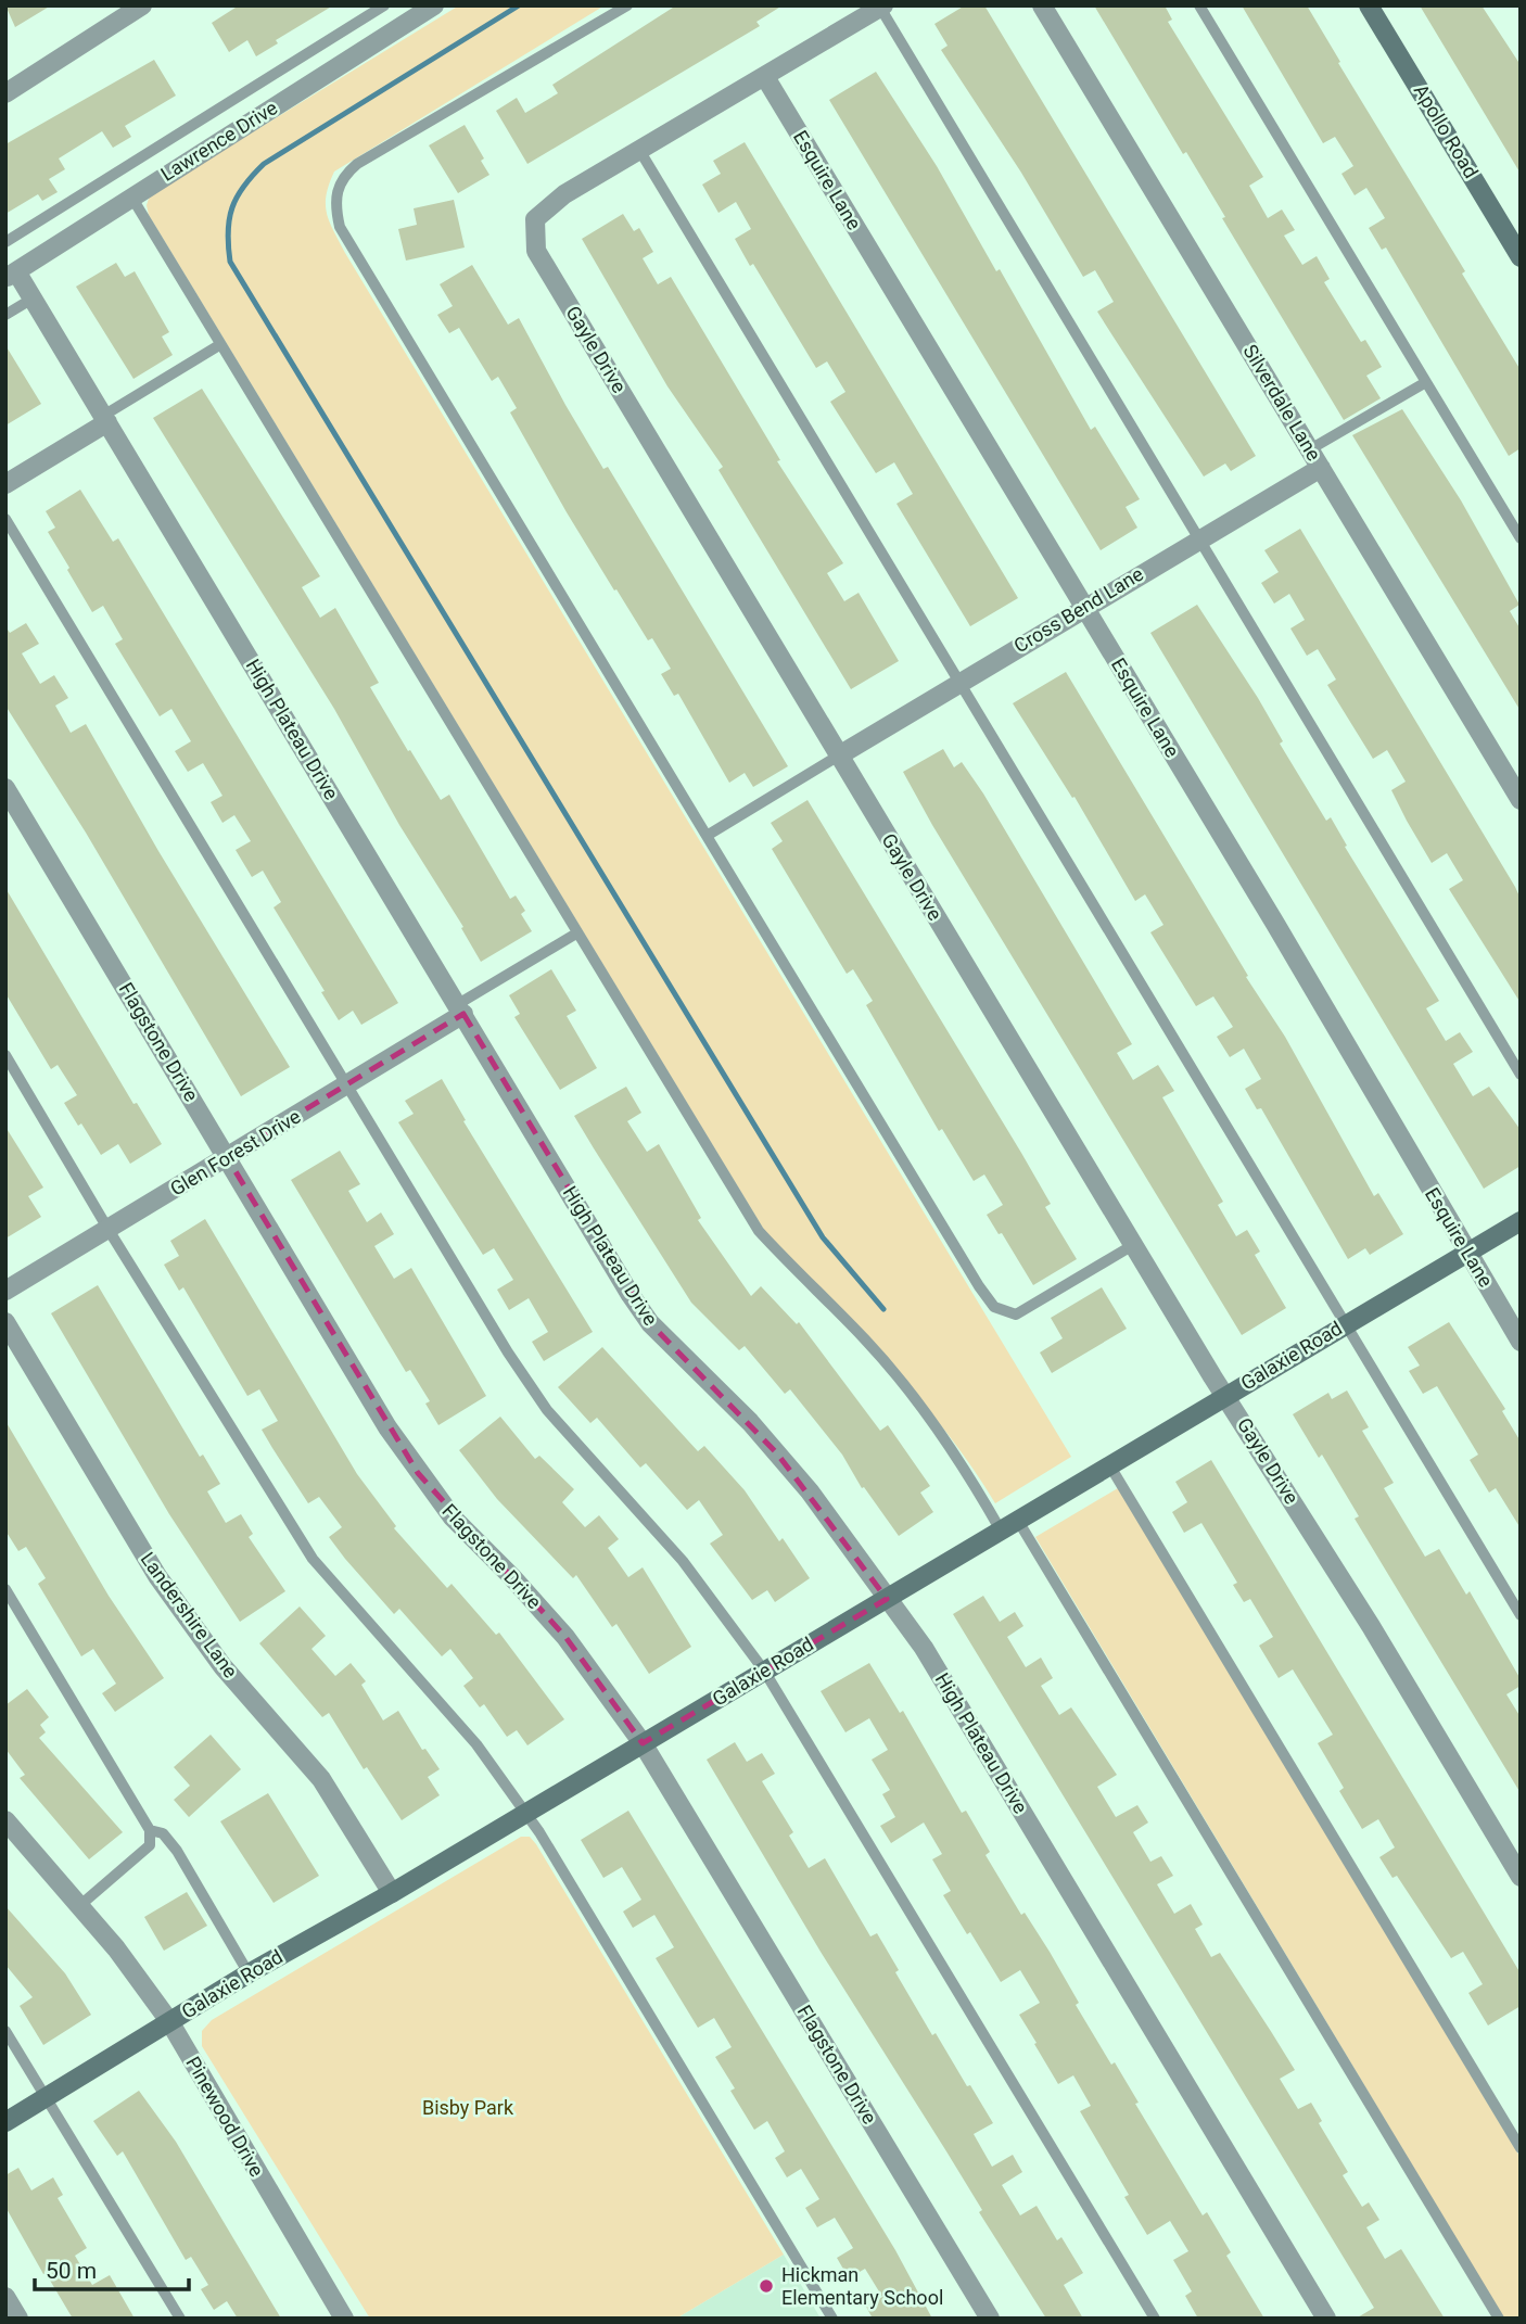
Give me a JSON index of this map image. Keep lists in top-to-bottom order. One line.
{"streets":{"street":["Apollo Road","Lawrence Drive","Esquire Lane","Gayle Drive","Silverdale Lane","Cross Bend Lane","High Plateau Drive","Flagstone Drive","Glen Forest Drive","Galaxie Road","Landershire Lane","Pinewood Drive"]},"crossings":[["Lawrence Drive","High Plateau Drive"],["Esquire Lane","Gayle Drive"],["Esquire Lane","Cross Bend Lane"],["Esquire Lane","Galaxie Road"],["Gayle Drive","Cross Bend Lane"],["Gayle Drive","Galaxie Road"],["Silverdale Lane","Cross Bend Lane"],["High Plateau Drive","Glen Forest Drive"],["High Plateau Drive","Galaxie Road"],["Flagstone Drive","Glen Forest Drive"],["Flagstone Drive","Galaxie Road"],["Galaxie Road","Landershire Lane"],["Galaxie Road","Pinewood Drive"]],"parks":["Bisby Park"],"places":["Hickman Elementary School"],"scale_bar":"50 m"}
